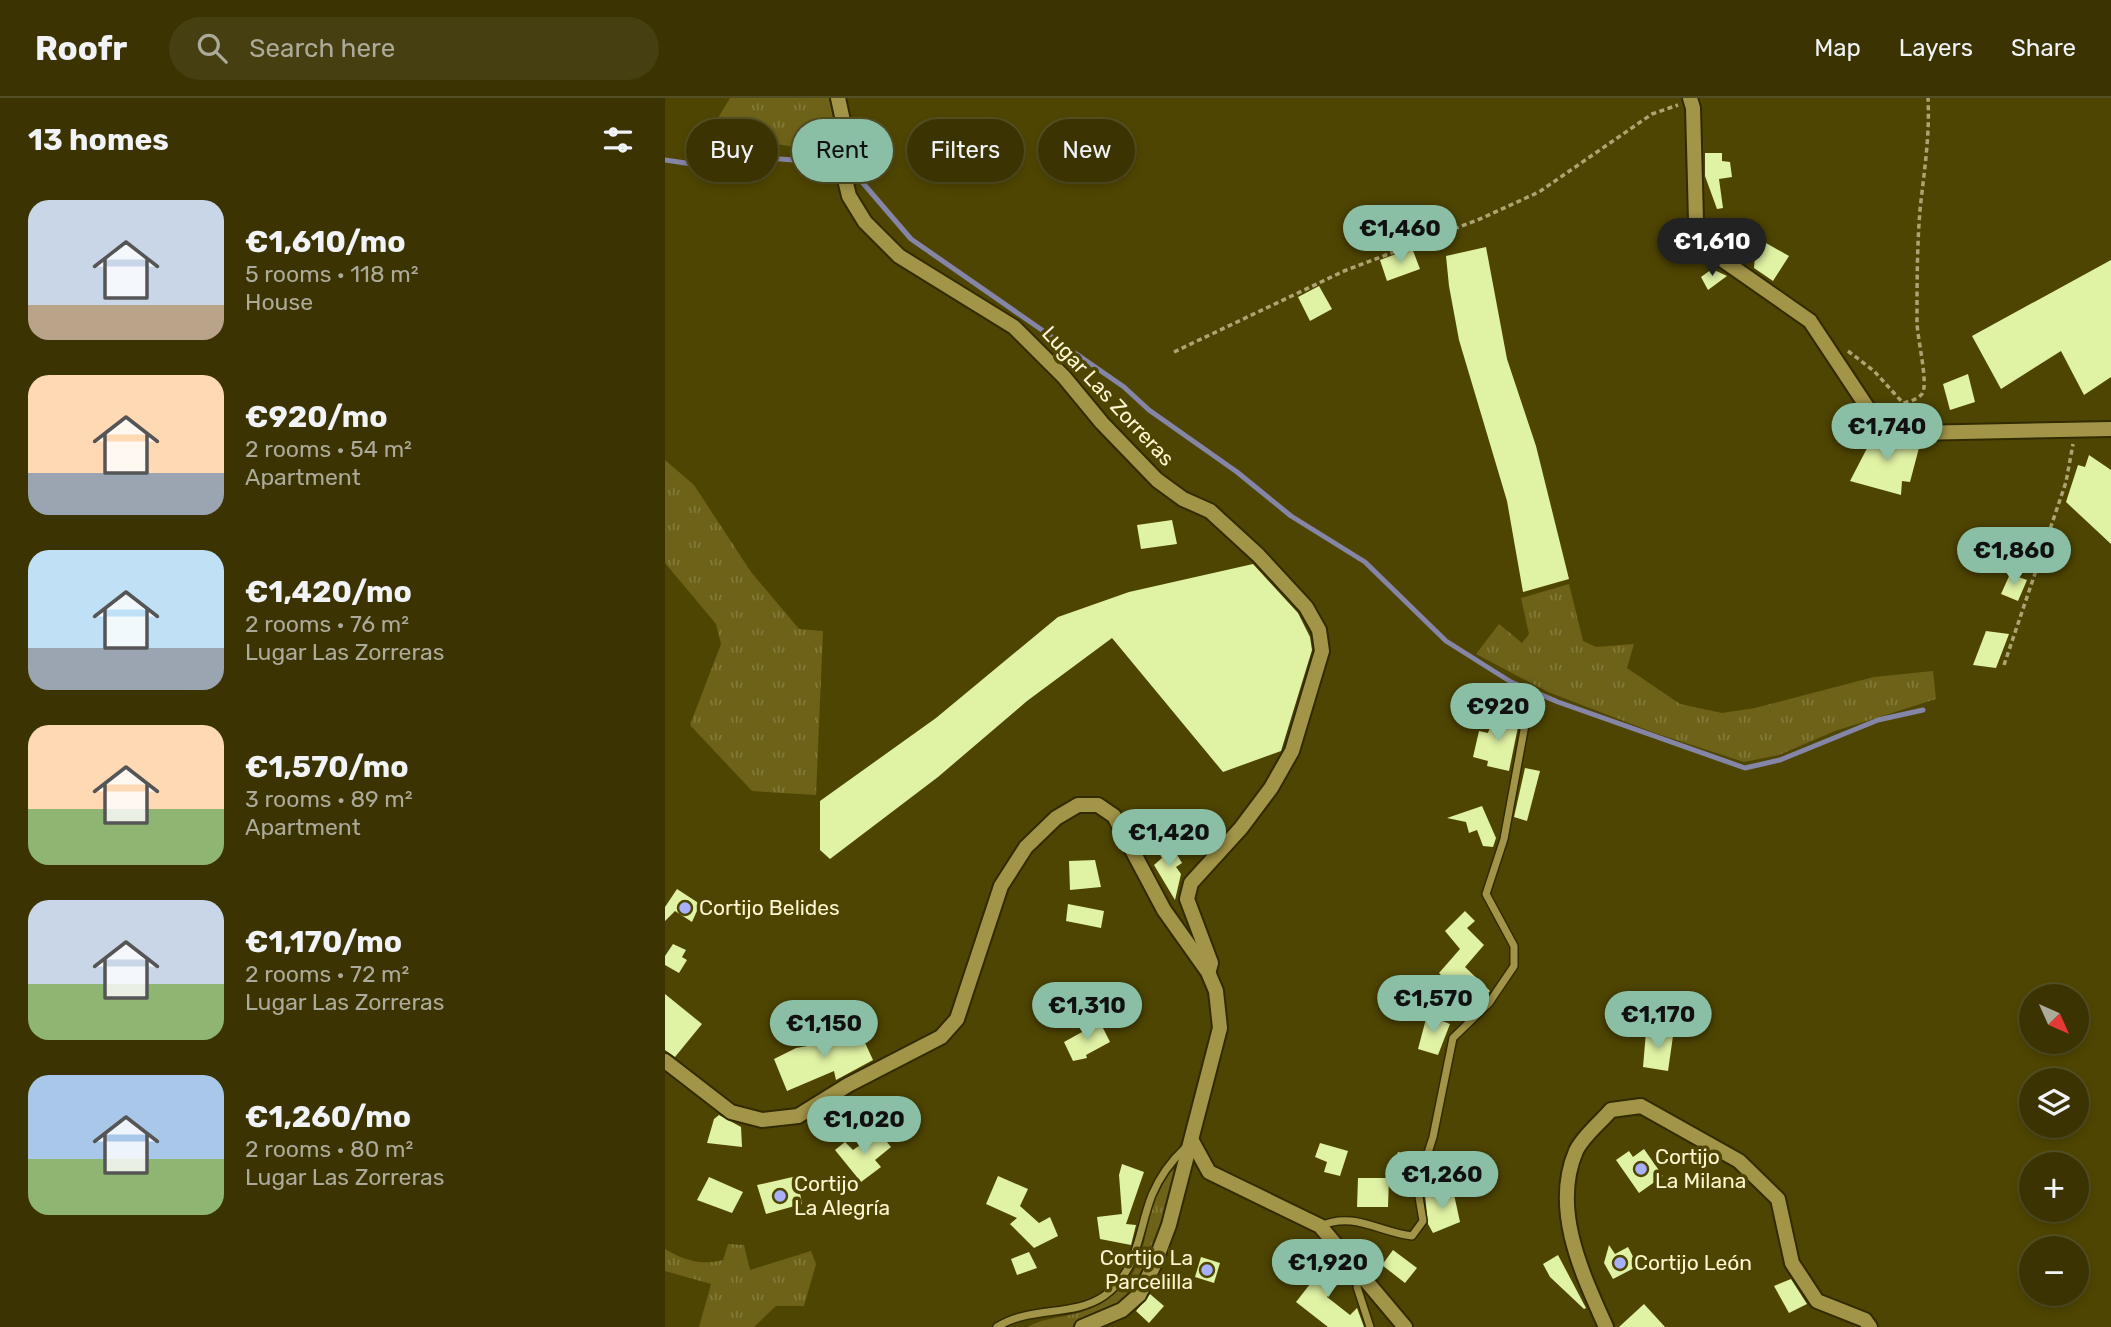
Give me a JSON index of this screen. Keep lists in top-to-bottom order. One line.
{"streets":{"street":["Lugar Las Zorreras"]},"places":["Cortijo Belides","Cortijo La Milana","Cortijo La Alegría","Cortijo León","Cortijo La Parcelilla"],"north":"bottom right","page":{"header":"Roofr","search":"Search here","nav":["Map","Layers","Share"],"heading":"13 homes","chip":["Buy","Rent","Filters","New"],"list":[{"name":"€1,610/mo","note":"5 rooms · 118 m² · House"},{"name":"€920/mo","note":"2 rooms · 54 m² · Apartment"},{"name":"€1,420/mo","note":"2 rooms · 76 m² · Lugar Las Zorreras"},{"name":"€1,570/mo","note":"3 rooms · 89 m² · Apartment"},{"name":"€1,170/mo","note":"2 rooms · 72 m² · Lugar Las Zorreras"},{"name":"€1,260/mo","note":"2 rooms · 80 m² · Lugar Las Zorreras"}],"price":["€1,460","€1,610","€1,740","€1,860","€920","€1,420","€1,570","€1,310","€1,170","€1,150","€1,020","€1,260","€1,920"],"map_buttons":["+","−"]}}
